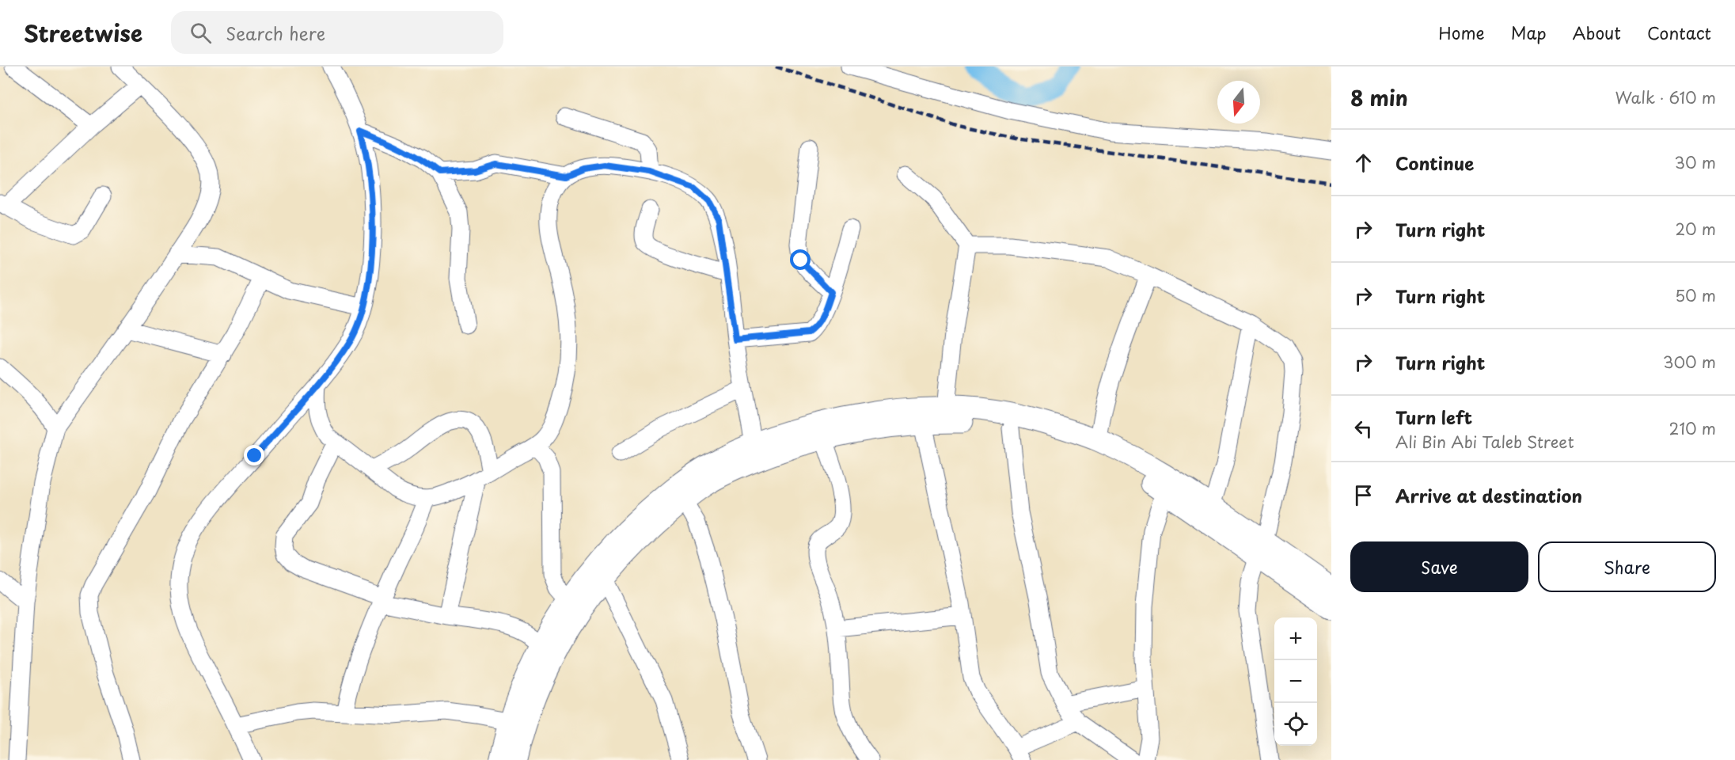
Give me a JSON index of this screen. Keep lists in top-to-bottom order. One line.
{"north":"bottom","page":{"header":"Streetwise","search":"Search here","nav":["Home","Map","About","Contact"],"heading":["8 min","Walk · 610 m"],"list":[["Continue","30 m"],["Turn right","20 m"],["Turn right","50 m"],["Turn right","300 m"],["Turn left","Ali Bin Abi Taleb Street","210 m"],"Arrive at destination"],"buttons":["Save","Share"],"map_buttons":["+","−"]}}
